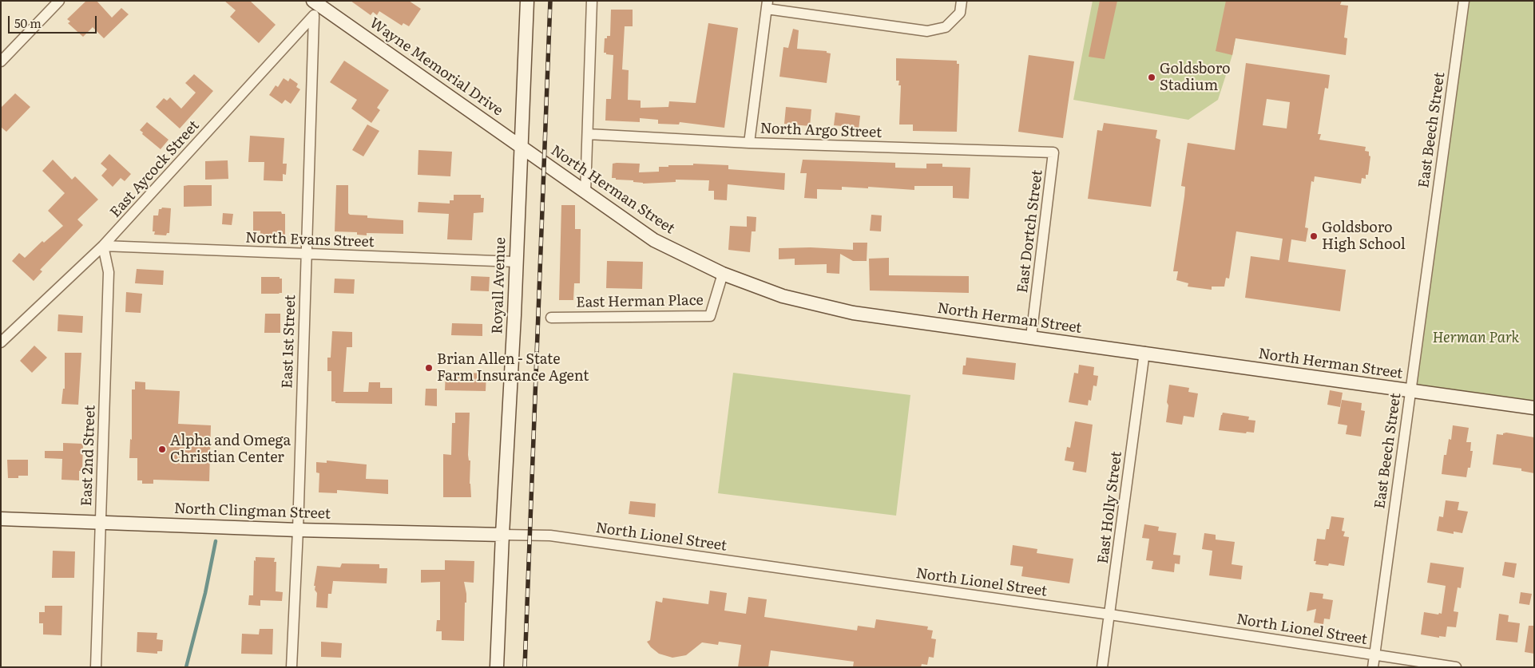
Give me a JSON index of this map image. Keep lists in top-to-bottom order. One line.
{"streets":{"main road":["Wayne Memorial Drive","North Herman Street","Royall Avenue","North Clingman Street"],"street":["East Beech Street","North Argo Street","East Aycock Street","East Dortch Street","North Evans Street","East Herman Place","East 1st Street","East 2nd Street","East Holly Street","North Lionel Street"]},"crossings":[["Wayne Memorial Drive","East Aycock Street"],["Wayne Memorial Drive","North Herman Street"],["Wayne Memorial Drive","Royall Avenue"],["Wayne Memorial Drive","East 1st Street"],["East Beech Street","North Herman Street"],["East Beech Street","North Lionel Street"],["North Argo Street","East Dortch Street"],["East Aycock Street","North Evans Street"],["East Aycock Street","East 1st Street"],["East Aycock Street","East 2nd Street"],["North Herman Street","East Dortch Street"],["North Herman Street","Royall Avenue"],["North Herman Street","East Herman Place"],["North Herman Street","East Holly Street"],["North Evans Street","Royall Avenue"],["North Evans Street","East 1st Street"],["North Evans Street","East 2nd Street"],["Royall Avenue","North Clingman Street"],["Royall Avenue","North Lionel Street"],["East 1st Street","North Clingman Street"],["East 2nd Street","North Clingman Street"],["East Holly Street","North Lionel Street"],["North Clingman Street","North Lionel Street"]],"parks":["Herman Park"],"places":["Goldsboro Stadium","Goldsboro High School","Brian Allen - State Farm Insurance Agent","Alpha and Omega Christian Center"],"scale_bar":"50 m"}
